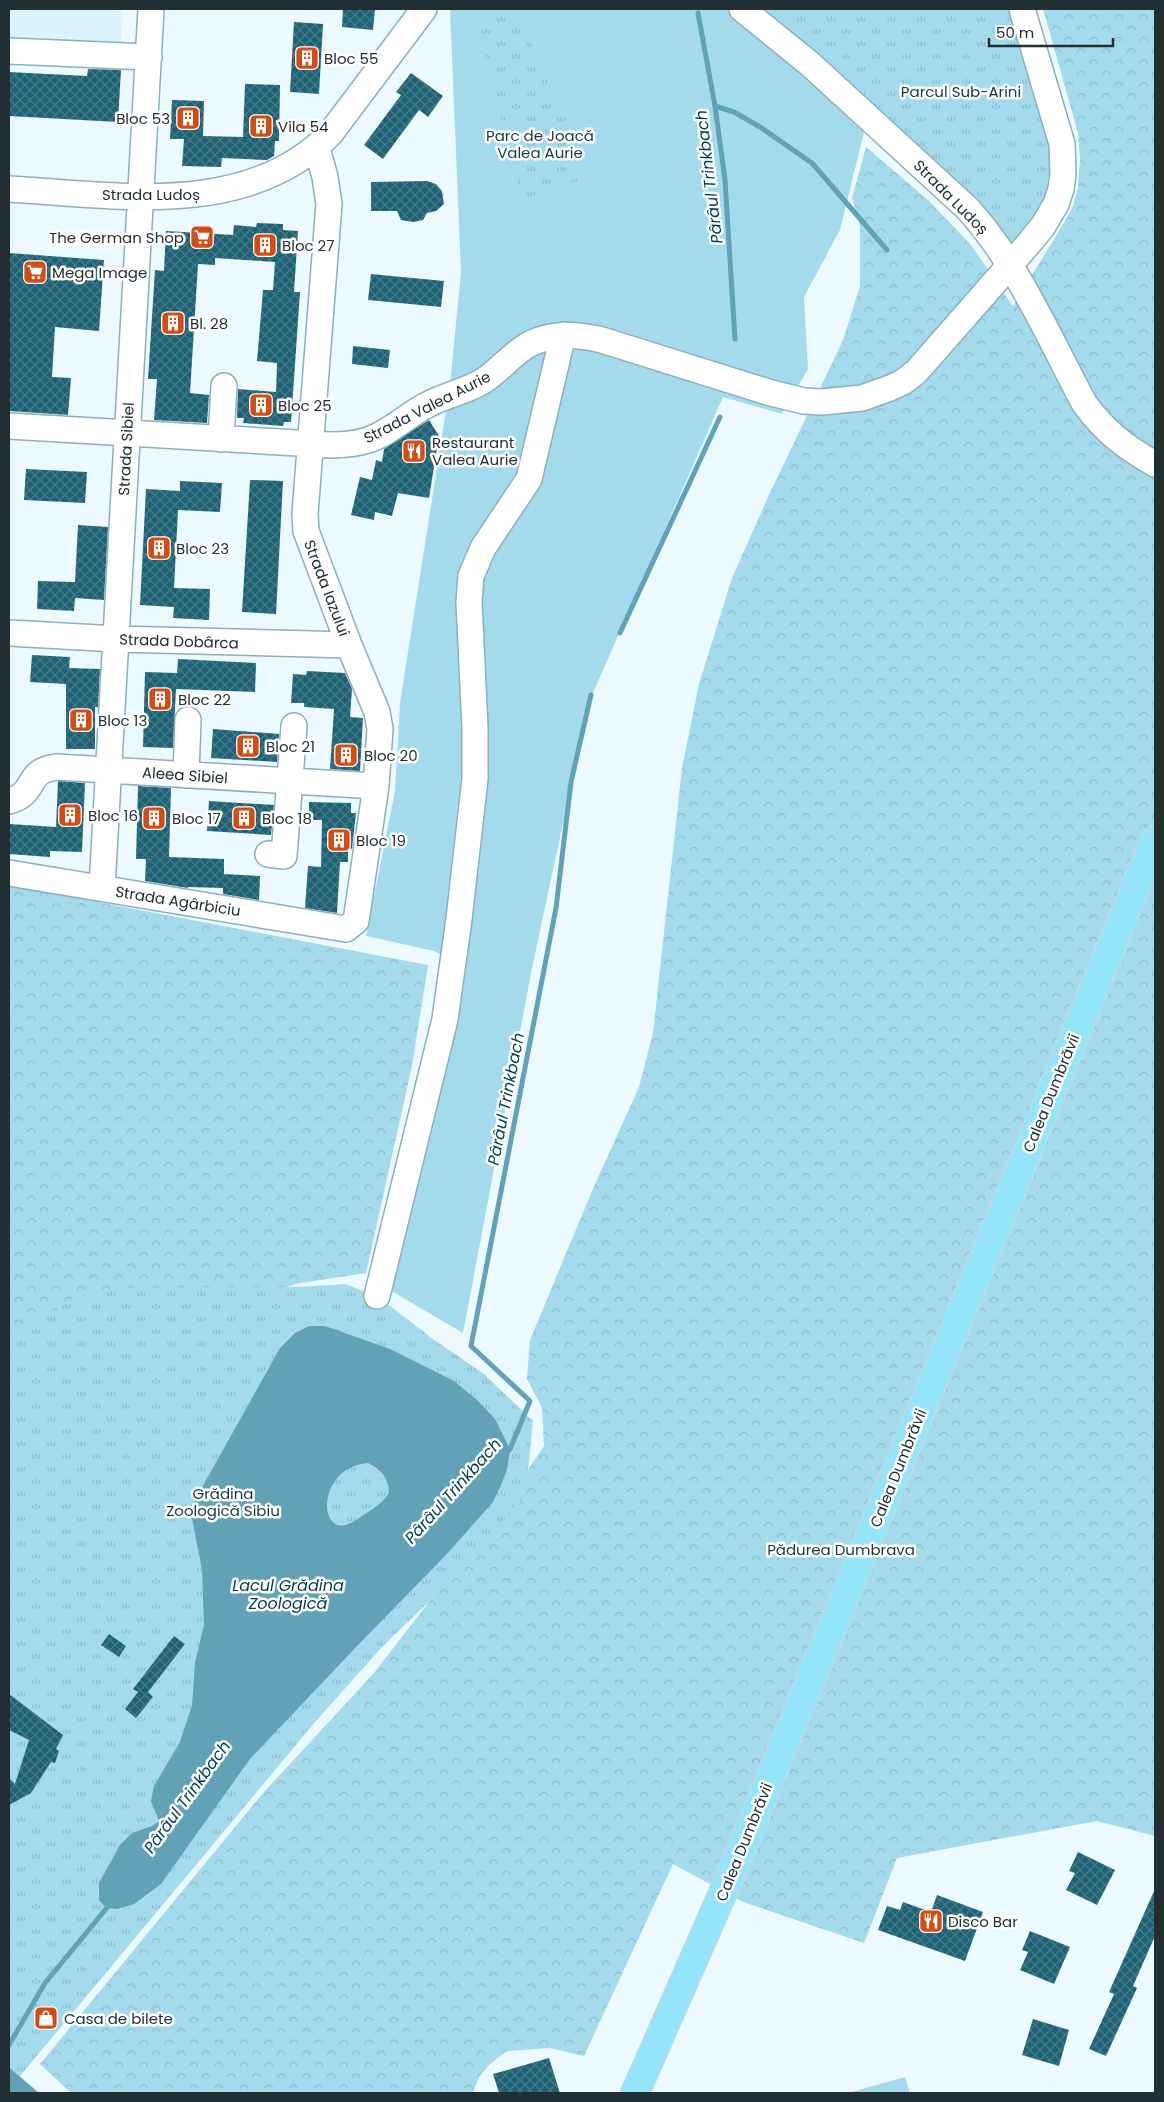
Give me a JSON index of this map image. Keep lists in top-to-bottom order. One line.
{"streets":{"main road":["Calea Dumbrăvii"],"street":["Strada Ludoș","Strada Valea Aurie","Strada Sibiel","Strada Iazului","Strada Dobârca","Aleea Sibiel","Strada Agârbiciu"]},"crossings":[["Strada Ludoș","Strada Valea Aurie"],["Strada Ludoș","Strada Sibiel"],["Strada Ludoș","Strada Iazului"],["Strada Valea Aurie","Strada Sibiel"],["Strada Valea Aurie","Strada Iazului"],["Strada Sibiel","Strada Dobârca"],["Strada Sibiel","Aleea Sibiel"],["Strada Sibiel","Strada Agârbiciu"],["Strada Iazului","Strada Dobârca"],["Strada Iazului","Aleea Sibiel"],["Strada Iazului","Strada Agârbiciu"]],"water":["Pârâul Trinkbach","Lacul Grădina Zoologică"],"parks":["Parcul Sub-Arini","Parc de Joacă Valea Aurie","Grădina Zoologică Sibiu","Pădurea Dumbrava"],"places":{"building":["Bloc 55","Bloc 53","Vila 54","Bloc 27","Bl. 28","Bloc 25","Bloc 23","Bloc 22","Bloc 13","Bloc 21","Bloc 20","Bloc 16","Bloc 17","Bloc 18","Bloc 19"],"supermarket":["The German Shop","Mega Image"],"restaurant":["Restaurant Valea Aurie","Disco Bar"],"shop":["Casa de bilete"]},"scale_bar":"50 m"}
